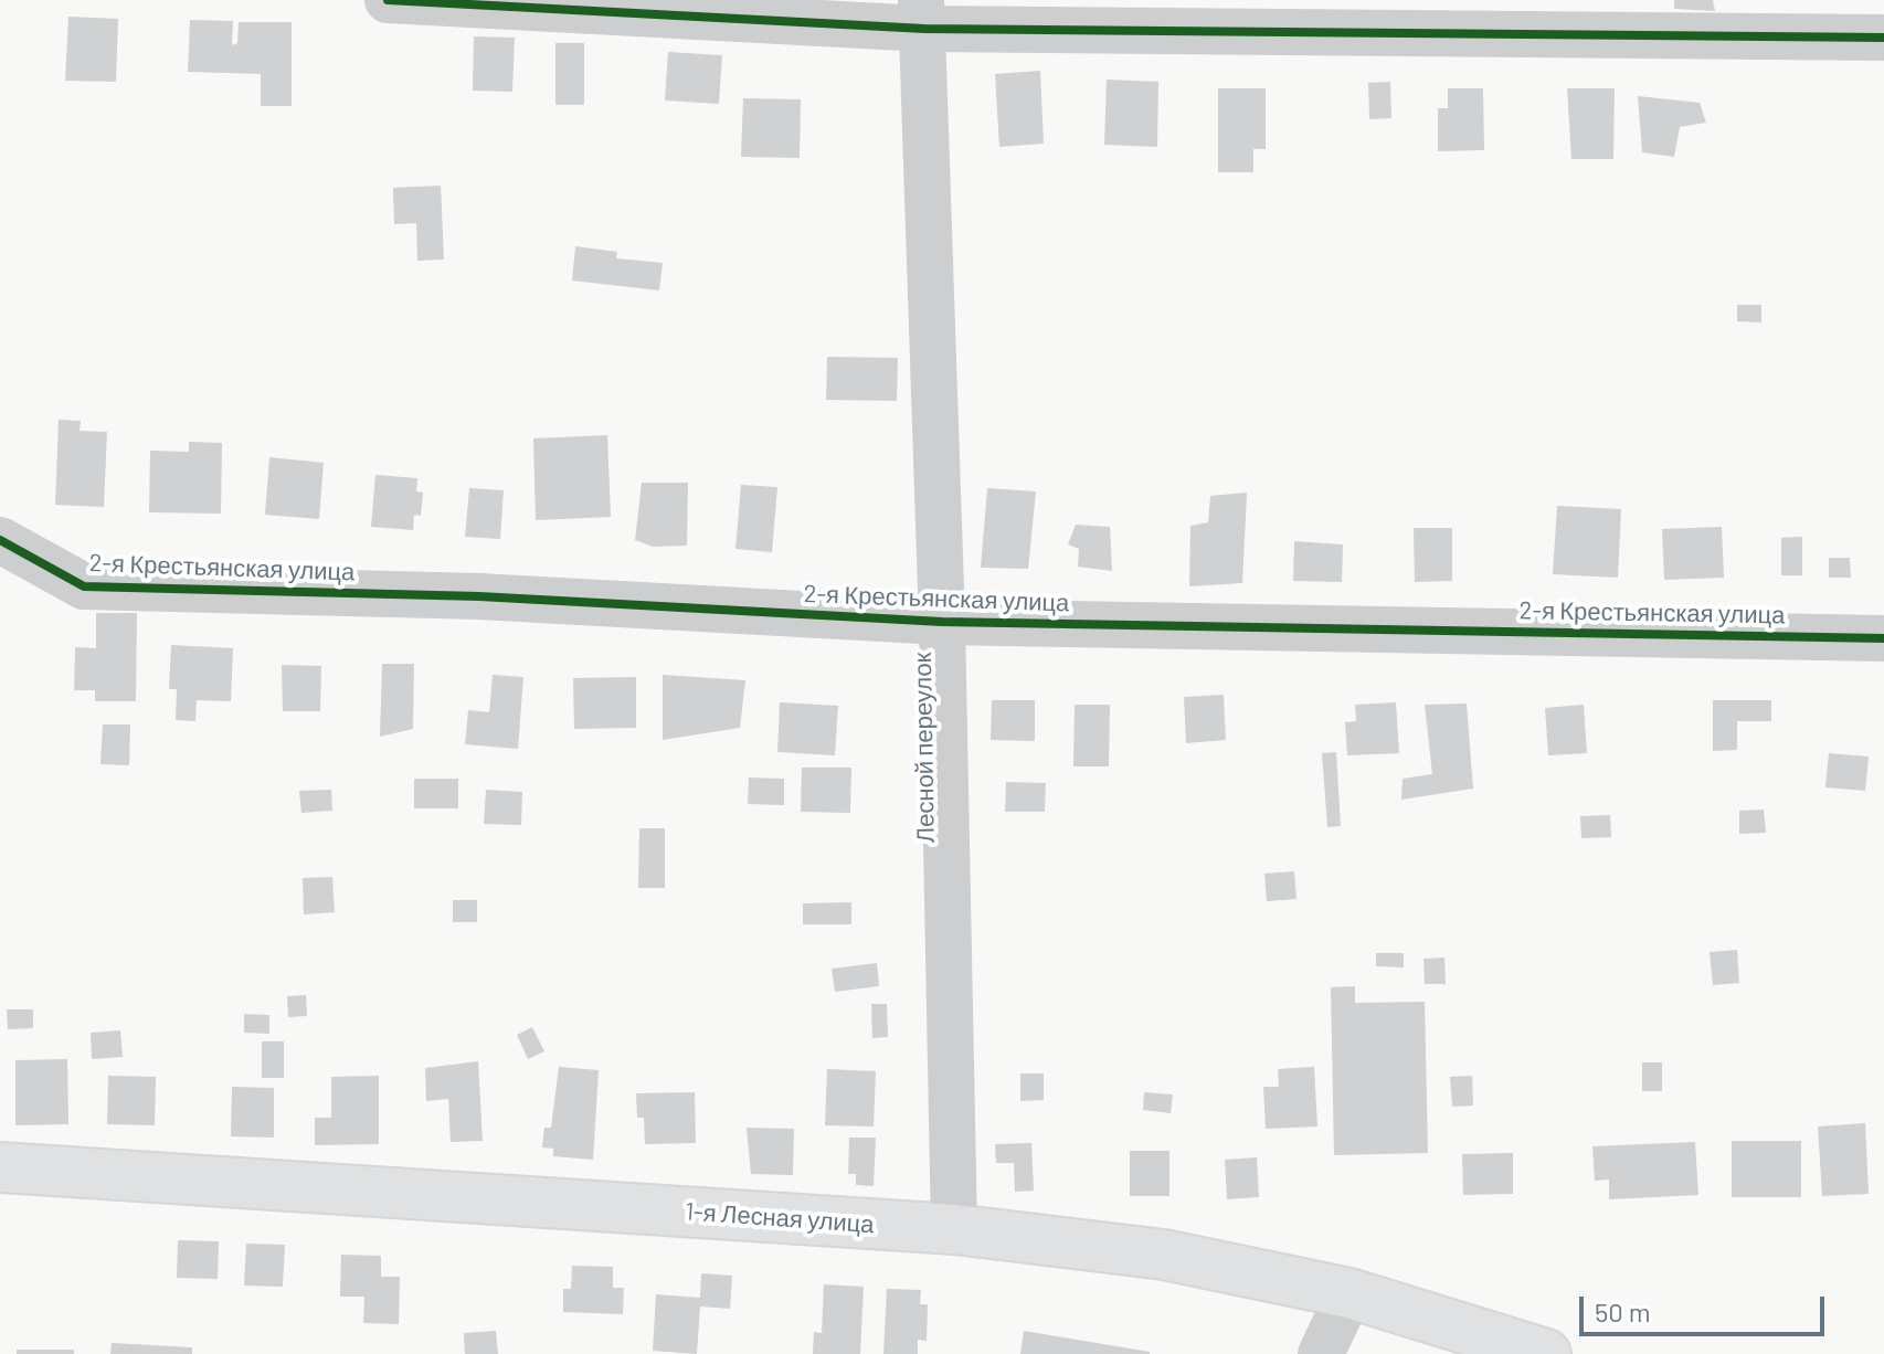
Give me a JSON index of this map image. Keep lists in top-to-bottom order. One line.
{"streets":{"main road":["1-я Лесная улица"],"street":["2-я Крестьянская улица","Лесной переулок"]},"crossings":[["2-я Крестьянская улица","Лесной переулок"],["Лесной переулок","1-я Лесная улица"]],"scale_bar":"50 m"}
